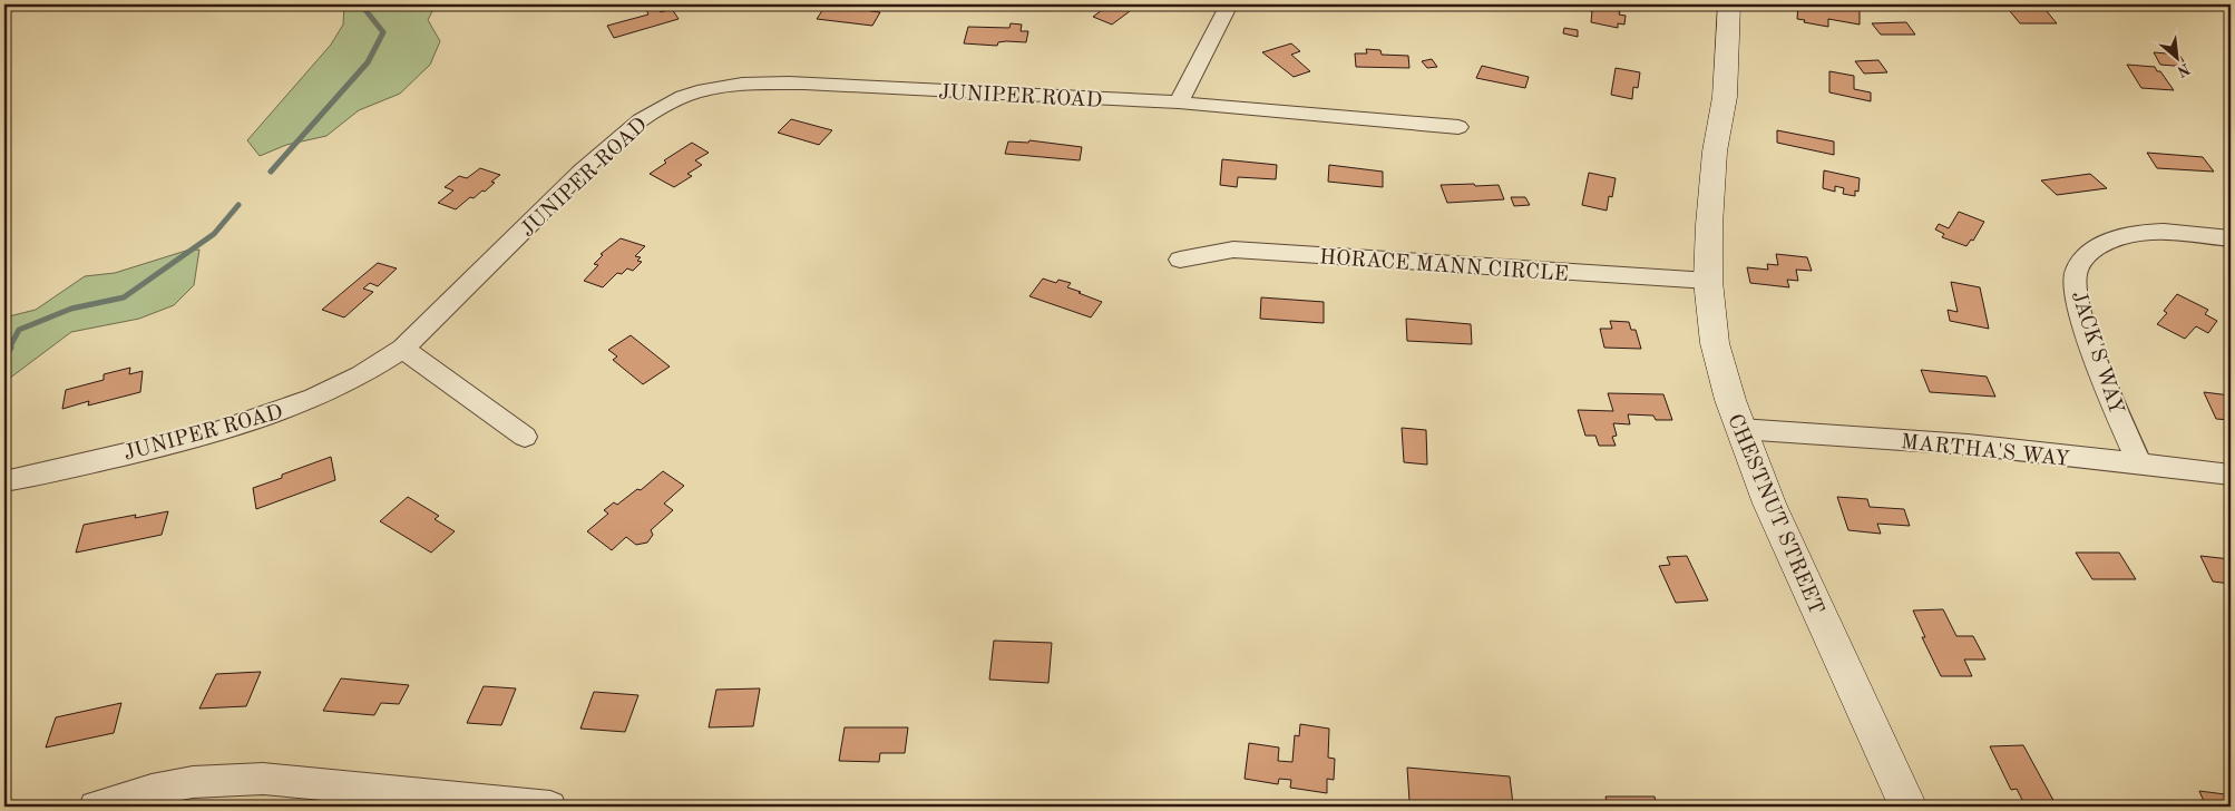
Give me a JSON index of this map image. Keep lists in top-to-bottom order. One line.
{"streets":{"main road":["CHESTNUT STREET"],"street":["JUNIPER ROAD","HORACE MANN CIRCLE","JACK'S WAY","MARTHA'S WAY"]},"crossings":[["HORACE MANN CIRCLE","CHESTNUT STREET"],["JACK'S WAY","MARTHA'S WAY"],["MARTHA'S WAY","CHESTNUT STREET"]],"north":"bottom right"}
